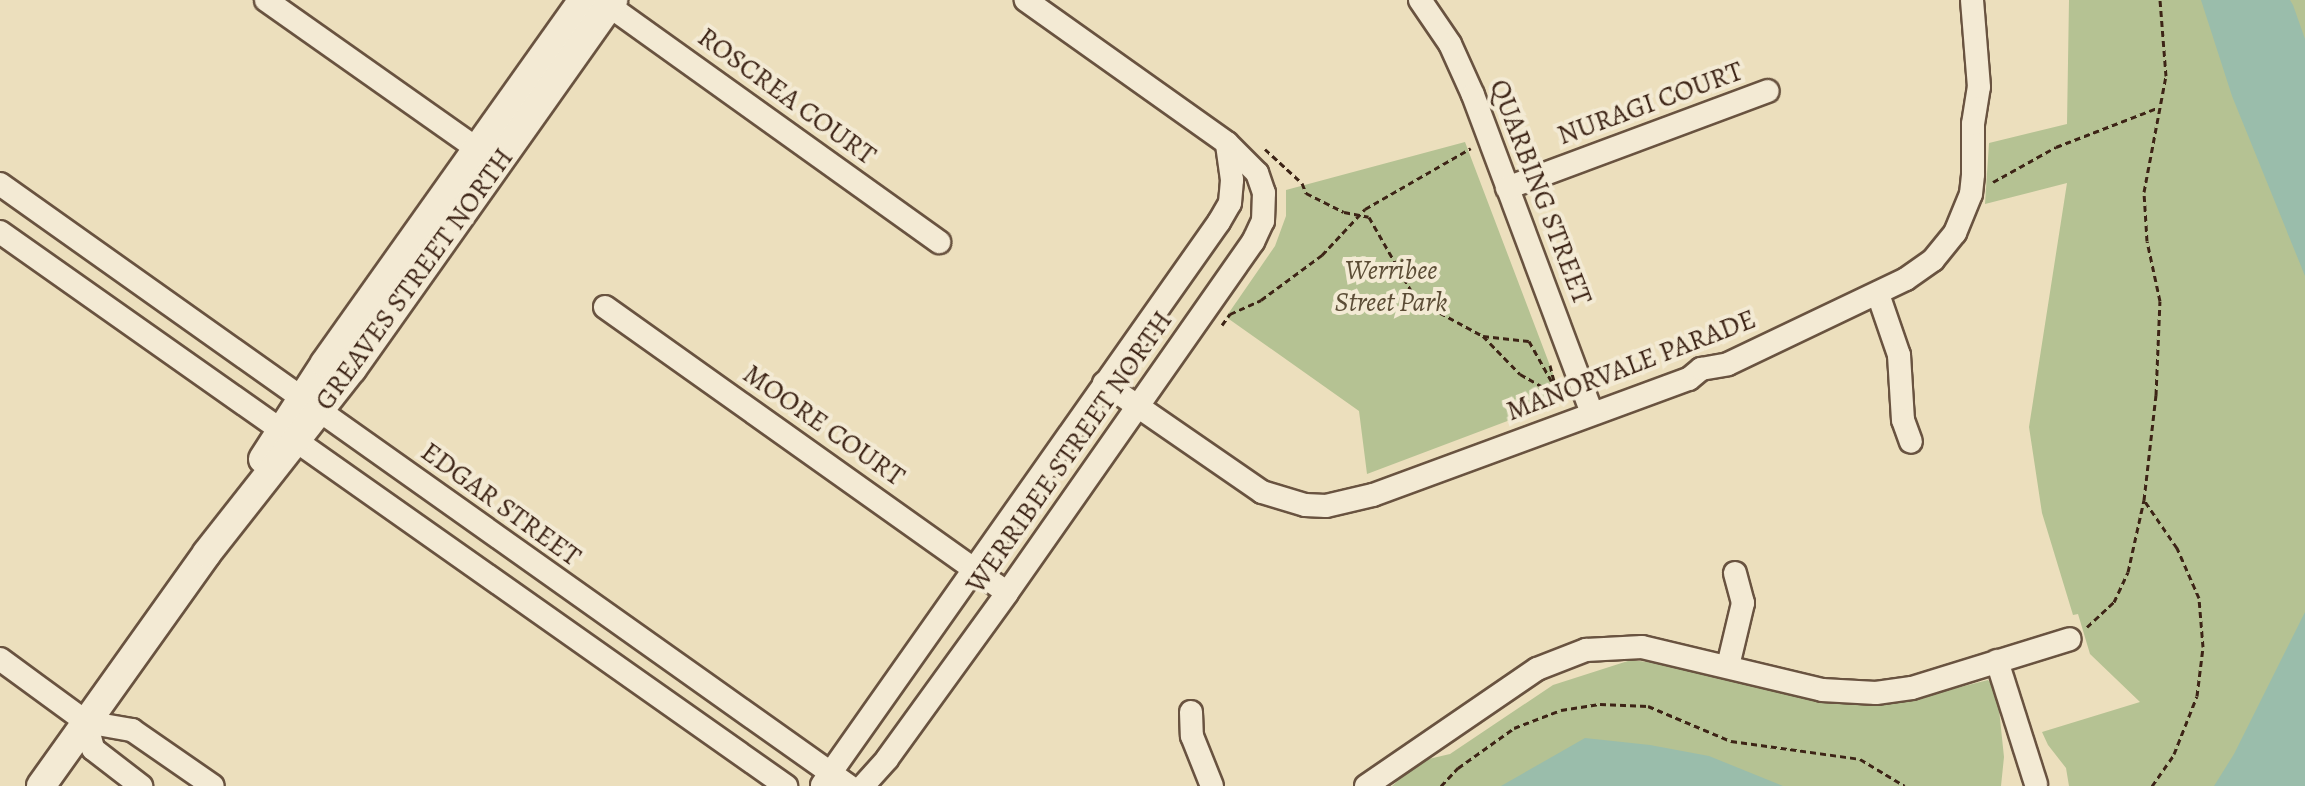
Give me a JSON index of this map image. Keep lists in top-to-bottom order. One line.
{"streets":{"street":["ROSCREA COURT","NURAGI COURT","QUARBING STREET","GREAVES STREET NORTH","MANORVALE PARADE","MOORE COURT","WERRIBEE STREET NORTH","EDGAR STREET"]},"crossings":[["ROSCREA COURT","GREAVES STREET NORTH"],["NURAGI COURT","QUARBING STREET"],["QUARBING STREET","MANORVALE PARADE"],["GREAVES STREET NORTH","EDGAR STREET"],["MANORVALE PARADE","WERRIBEE STREET NORTH"],["MOORE COURT","WERRIBEE STREET NORTH"],["WERRIBEE STREET NORTH","EDGAR STREET"]],"parks":["Werribee Street Park"]}
